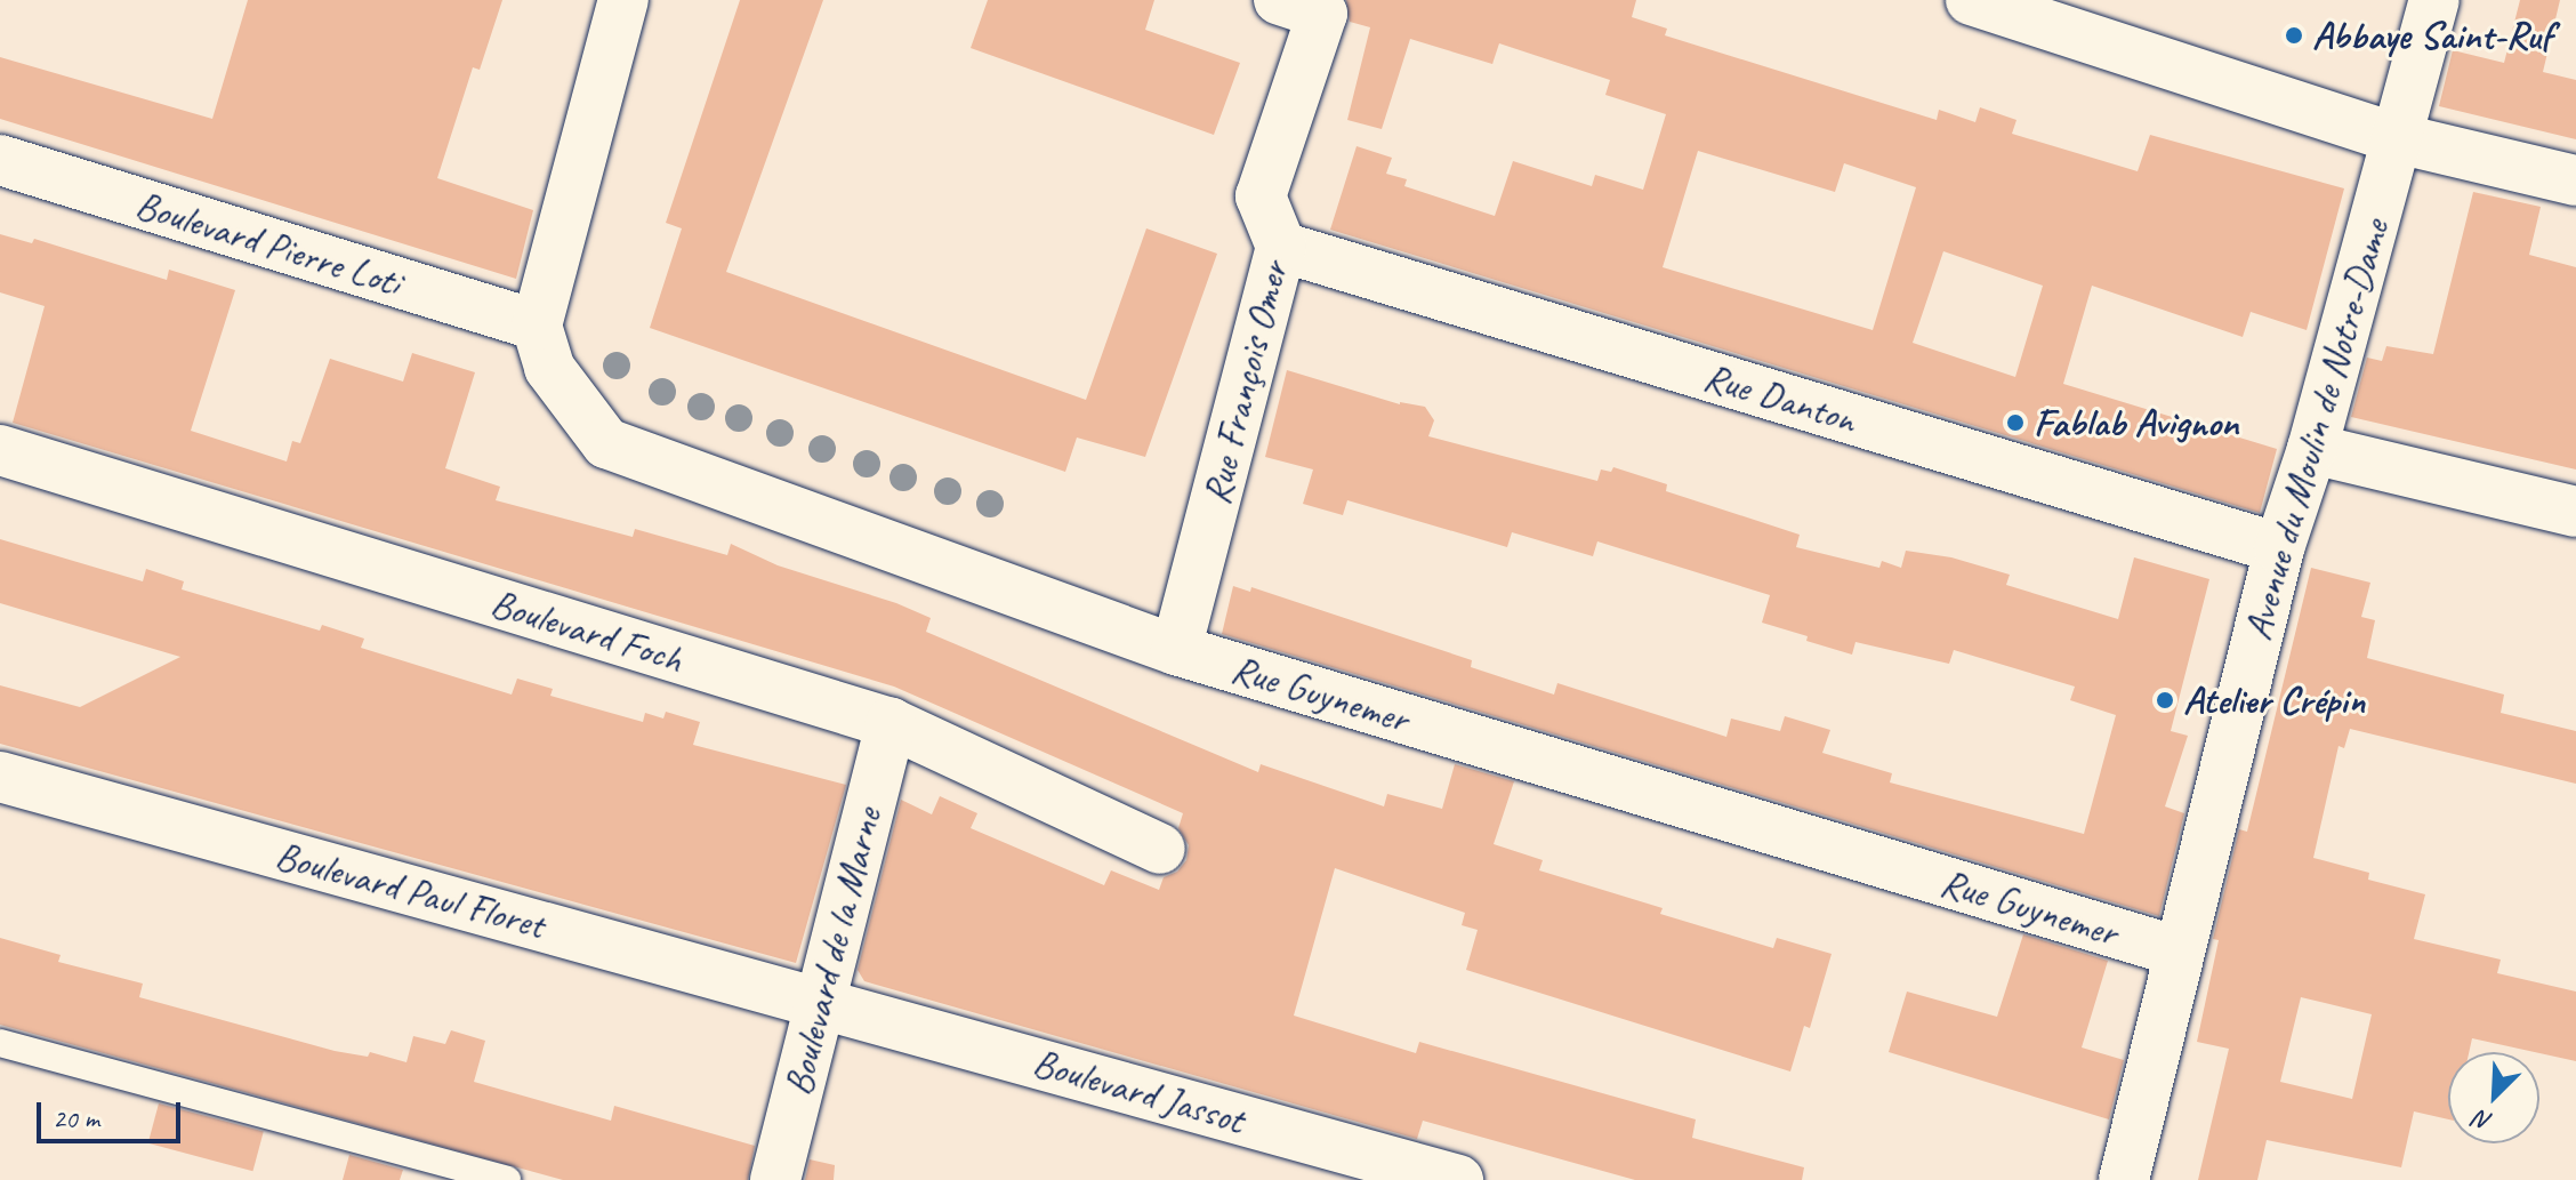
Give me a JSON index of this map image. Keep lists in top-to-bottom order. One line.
{"streets":{"street":["Boulevard Pierre Loti","Rue François Omer","Rue Danton","Avenue du Moulin de Notre-Dame","Boulevard Foch","Rue Guynemer","Boulevard Paul Floret","Boulevard de la Marne","Boulevard Jassot"]},"crossings":[["Boulevard Pierre Loti","Rue Guynemer"],["Rue François Omer","Rue Danton"],["Rue François Omer","Rue Guynemer"],["Rue Danton","Avenue du Moulin de Notre-Dame"],["Avenue du Moulin de Notre-Dame","Rue Guynemer"],["Boulevard Foch","Boulevard de la Marne"],["Boulevard Paul Floret","Boulevard de la Marne"],["Boulevard Paul Floret","Boulevard Jassot"],["Boulevard de la Marne","Boulevard Jassot"]],"places":["Abbaye Saint-Ruf","Fablab Avignon","Atelier Crépin"],"scale_bar":"20 m","north":"bottom left"}
